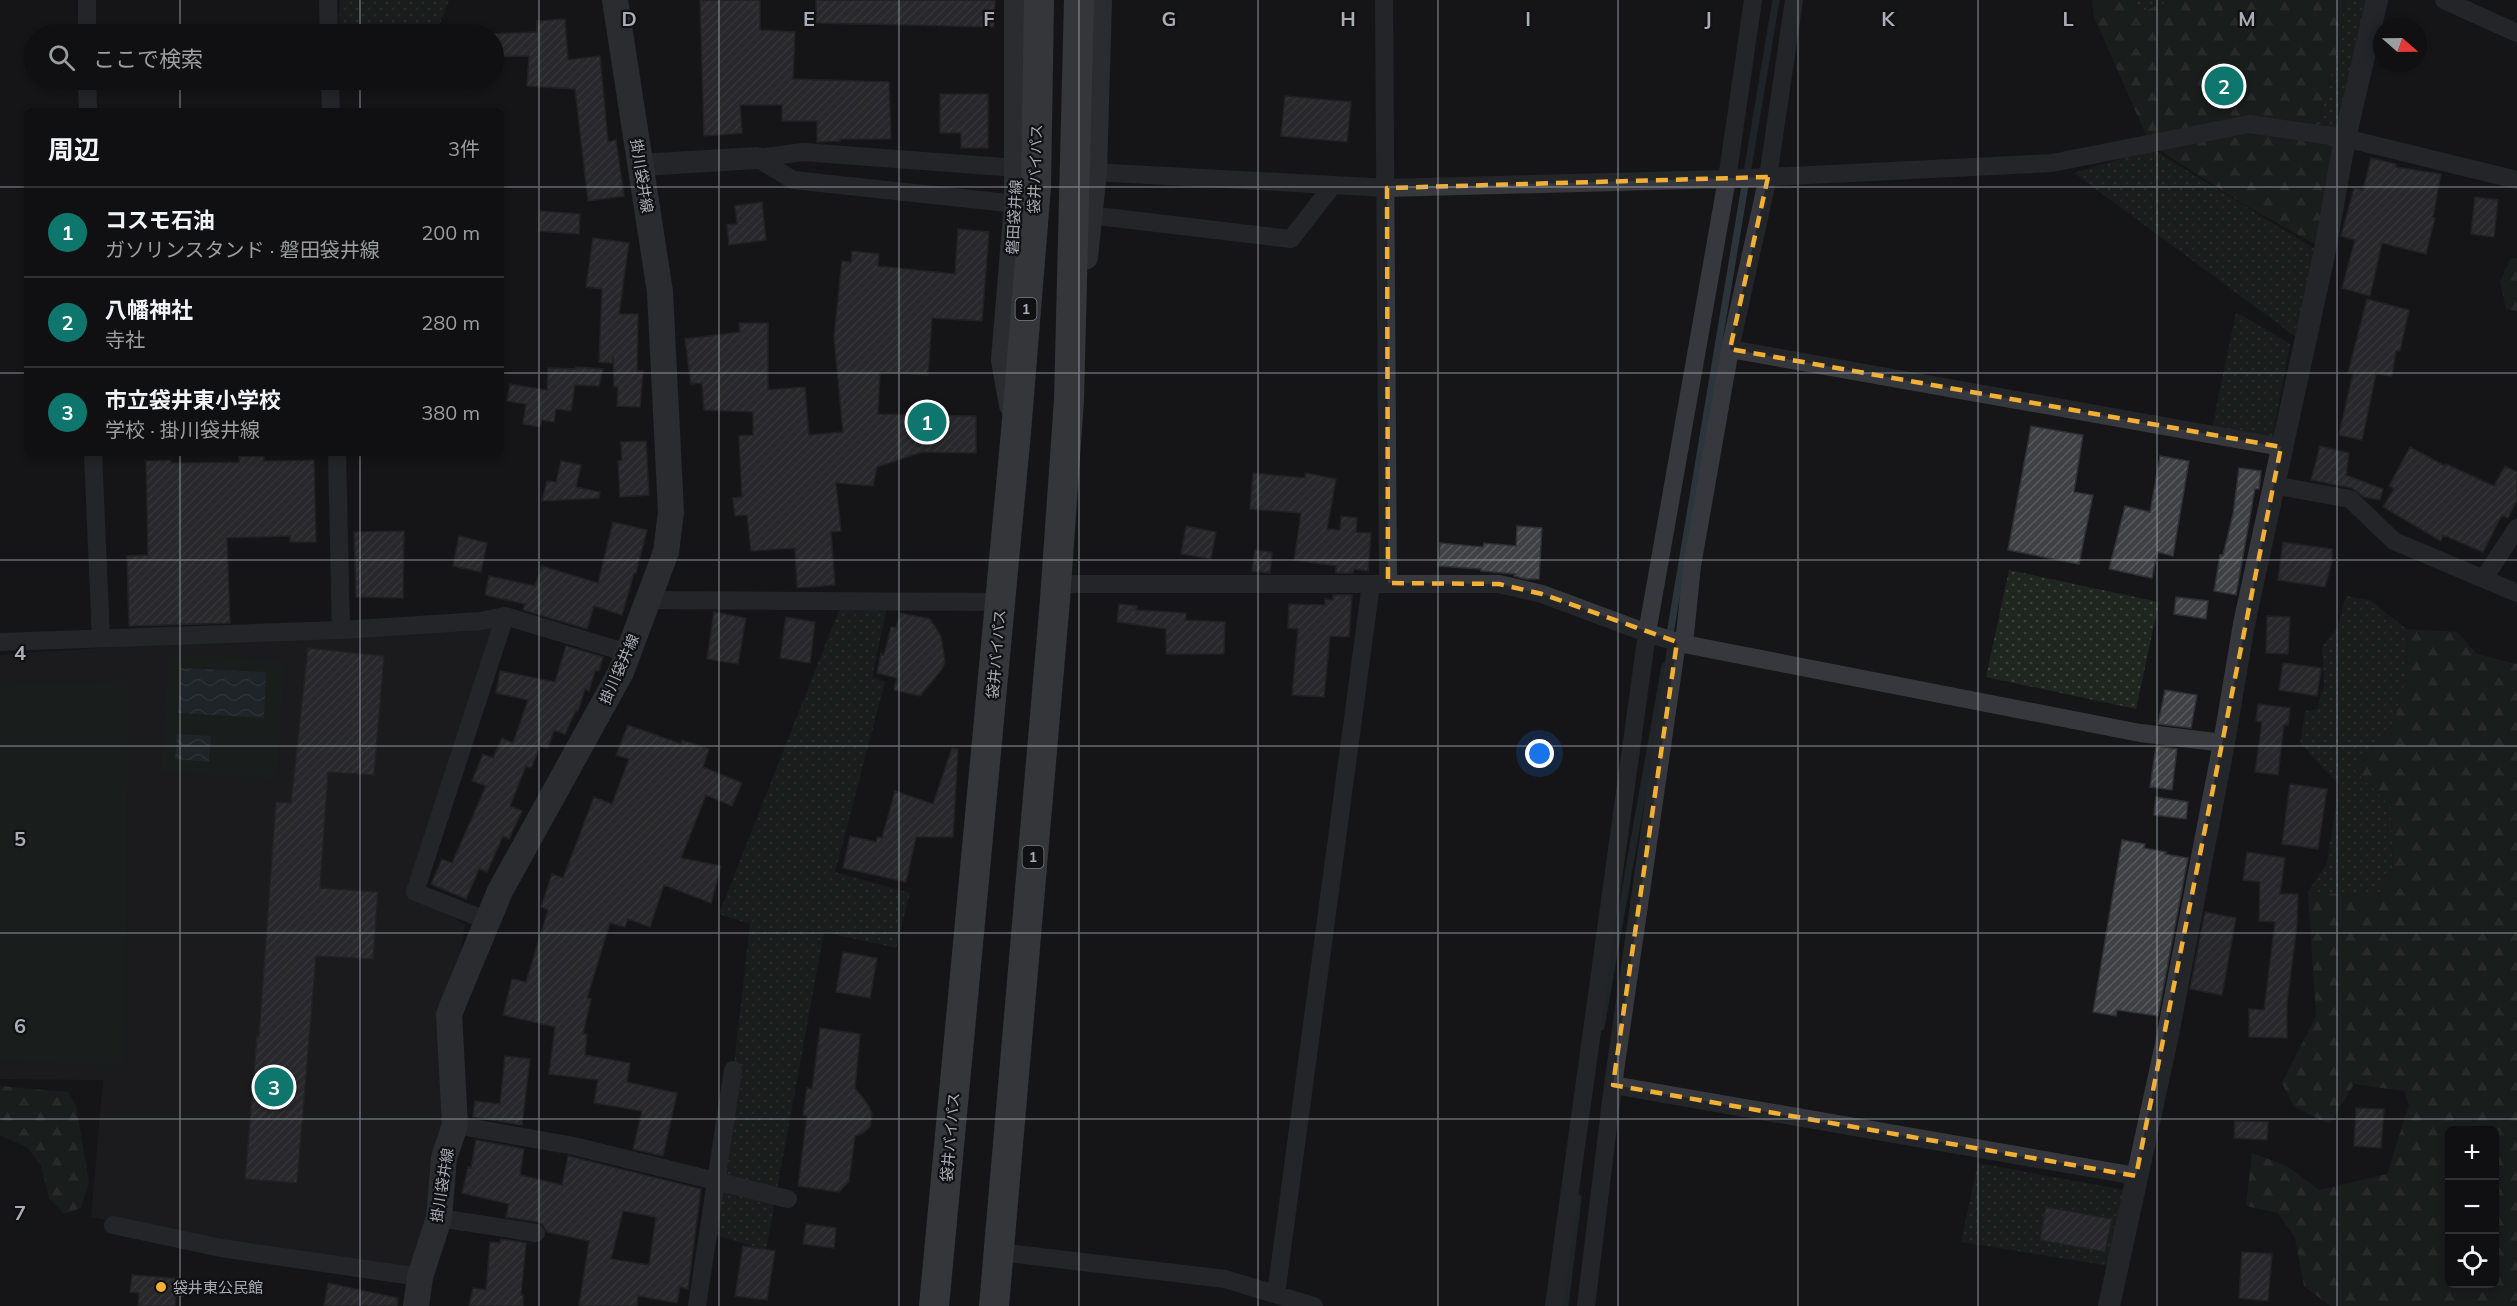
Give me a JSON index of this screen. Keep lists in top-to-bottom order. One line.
{"streets":{"highway":["袋井バイパス","1"],"main road":["掛川袋井線","磐田袋井線"]},"crossings":[["袋井バイパス","磐田袋井線"]],"places":["袋井東公民館"],"north":"right","page":{"search":"ここで検索","pins":["2","1","3"],"heading":["周辺","3件"],"list":[{"mark":"1","name":"コスモ石油","note":"ガソリンスタンド · 磐田袋井線","value":"200 m"},{"mark":"2","name":"八幡神社","note":"寺社","value":"280 m"},{"mark":"3","name":"市立袋井東小学校","note":"学校 · 掛川袋井線","value":"380 m"}],"map_buttons":["+","−"]},"grid":{"columns":["D","E","F","G","H","I","J","K","L","M"],"rows":["4","5","6","7"]}}
